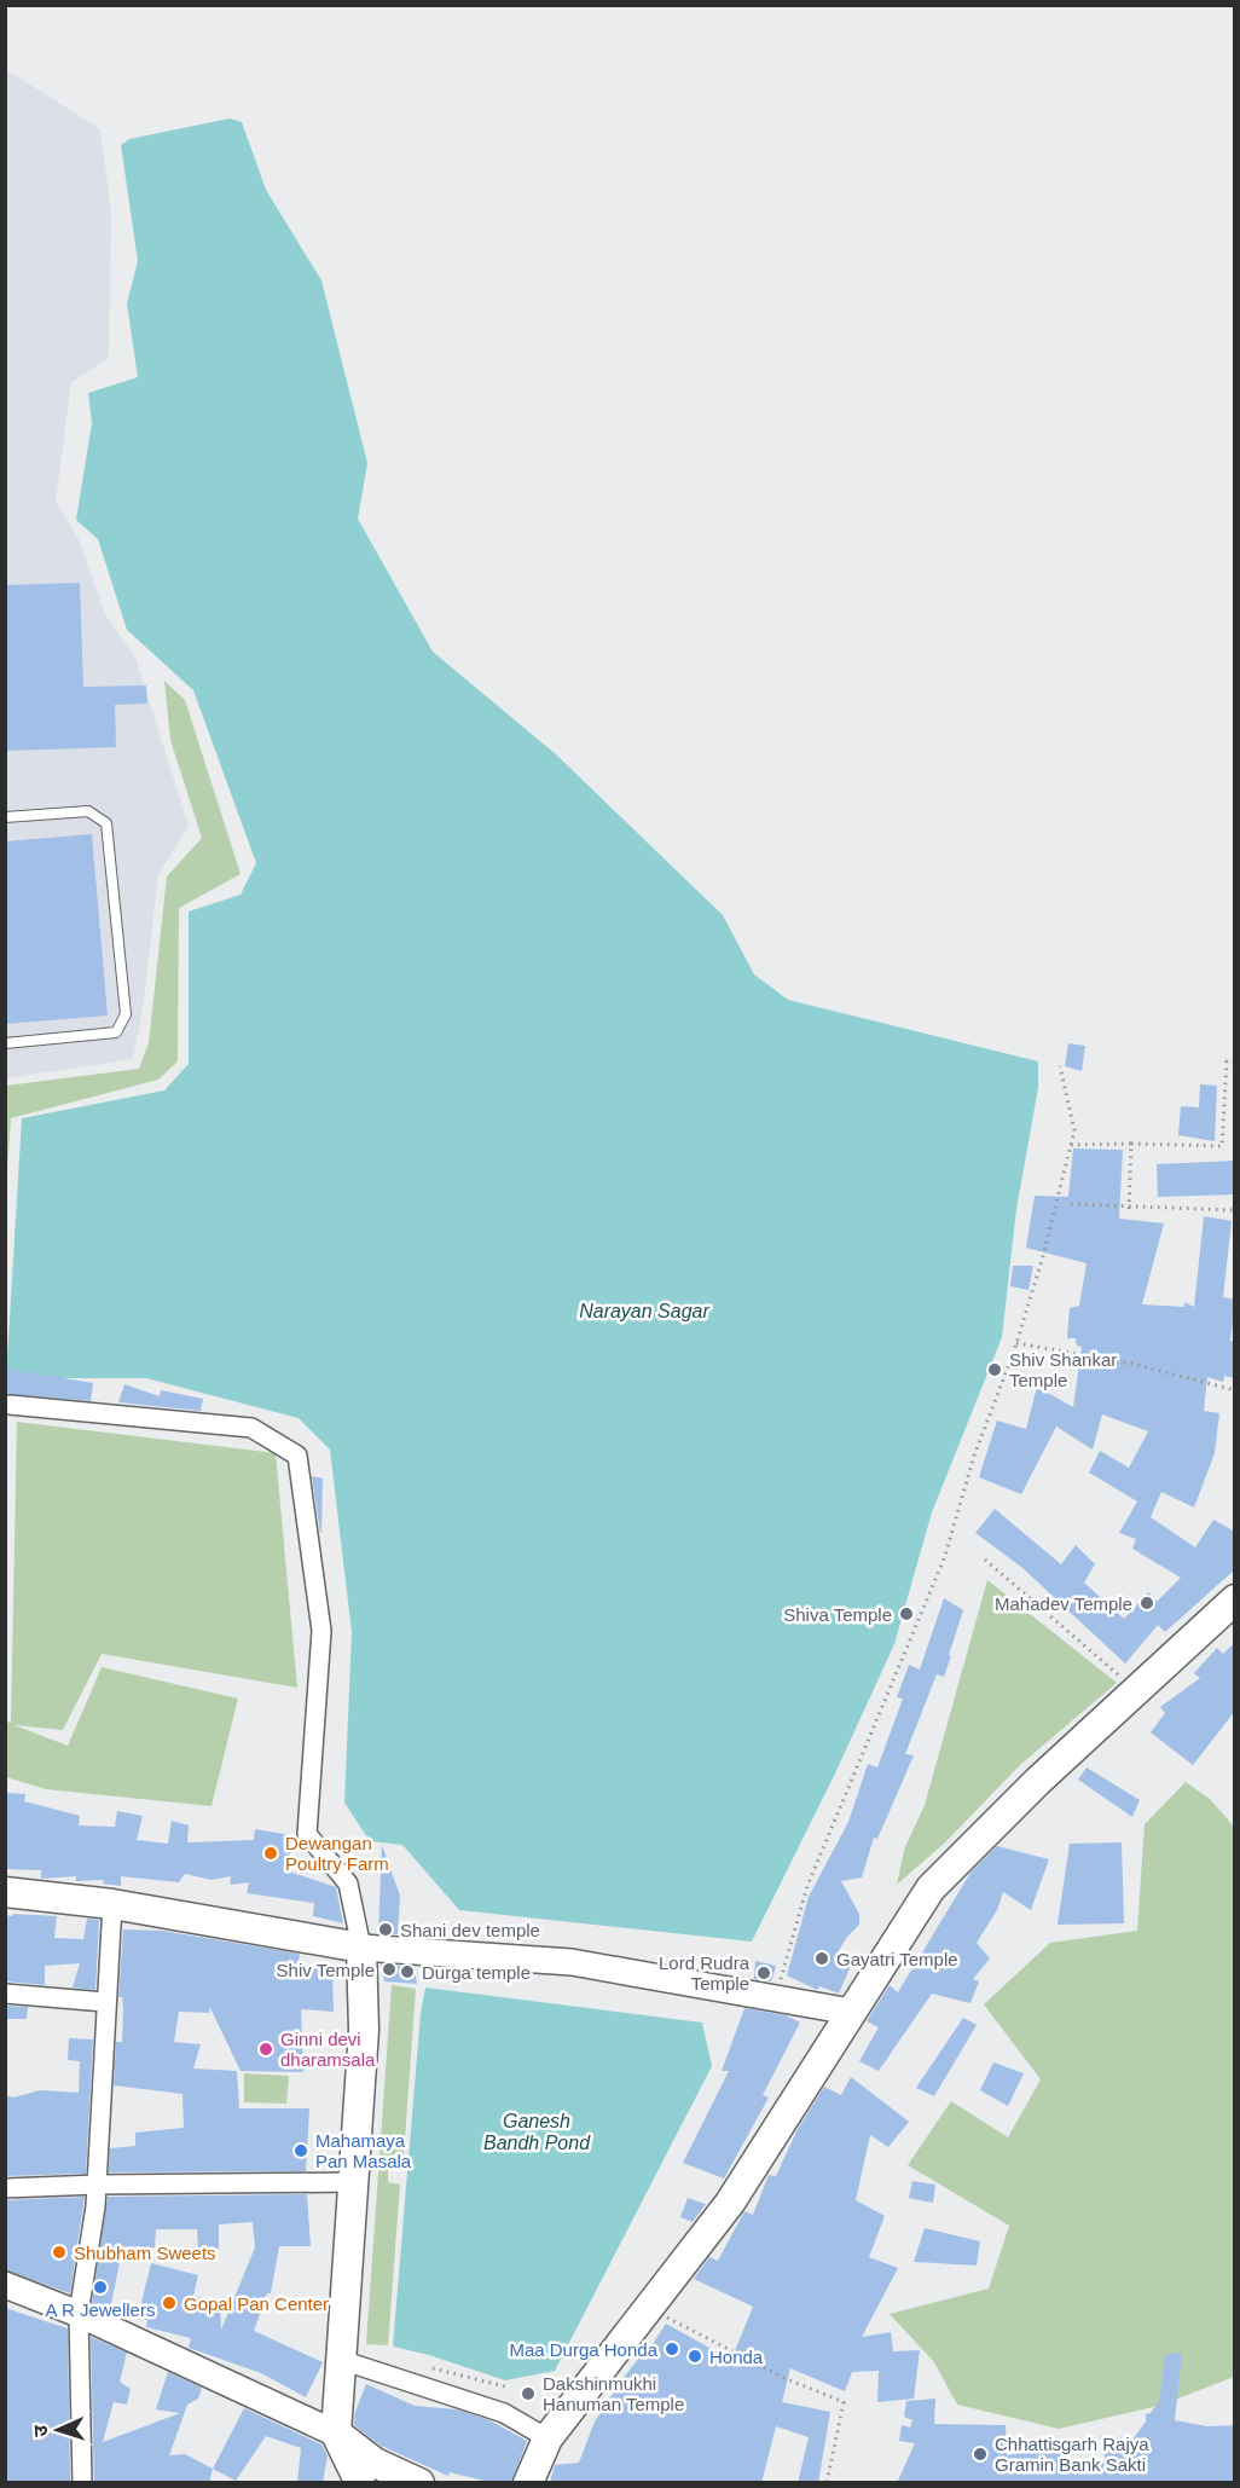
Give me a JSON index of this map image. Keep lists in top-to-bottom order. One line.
{"water":["Narayan Sagar","Ganesh Bandh Pond"],"places":["Shiv Shankar Temple","Mahadev Temple","Shiva Temple","Dewangan Poultry Farm","Shani dev temple","Gayatri Temple","Shiv Temple","Durga temple","Lord Rudra Temple","Ginni devi dharamsala","Mahamaya Pan Masala","Shubham Sweets","A R Jewellers","Gopal Pan Center","Maa Durga Honda","Honda","Dakshinmukhi Hanuman Temple","Chhattisgarh Rajya Gramin Bank Sakti"],"north":"left"}
